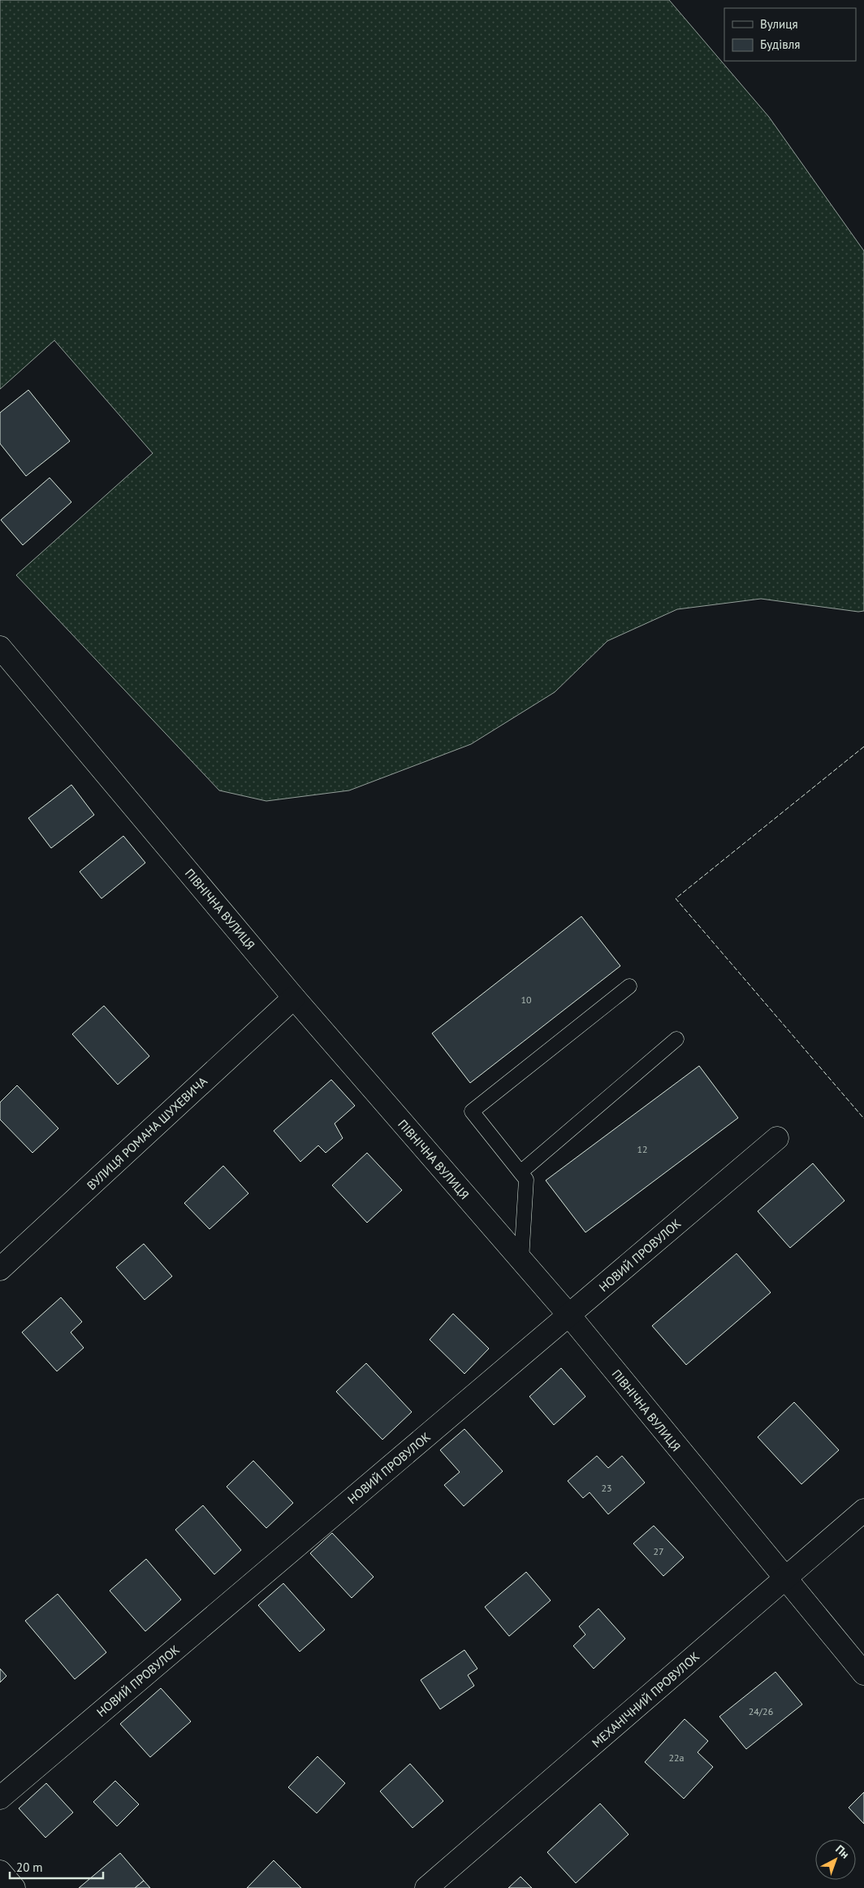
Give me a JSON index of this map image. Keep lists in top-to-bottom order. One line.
{"streets":{"street":["ПІВНІЧНА ВУЛИЦЯ","ВУЛИЦЯ РОМАНА ШУХЕВИЧА","НОВИЙ ПРОВУЛОК","МЕХАНІЧНИЙ ПРОВУЛОК"]},"crossings":[["ПІВНІЧНА ВУЛИЦЯ","ВУЛИЦЯ РОМАНА ШУХЕВИЧА"],["ПІВНІЧНА ВУЛИЦЯ","НОВИЙ ПРОВУЛОК"],["ПІВНІЧНА ВУЛИЦЯ","МЕХАНІЧНИЙ ПРОВУЛОК"]],"house_numbers":["10","12","23","27","24/26","22а"],"legend":["Вулиця","Будівля"],"scale_bar":"20 m","north":"top right"}
